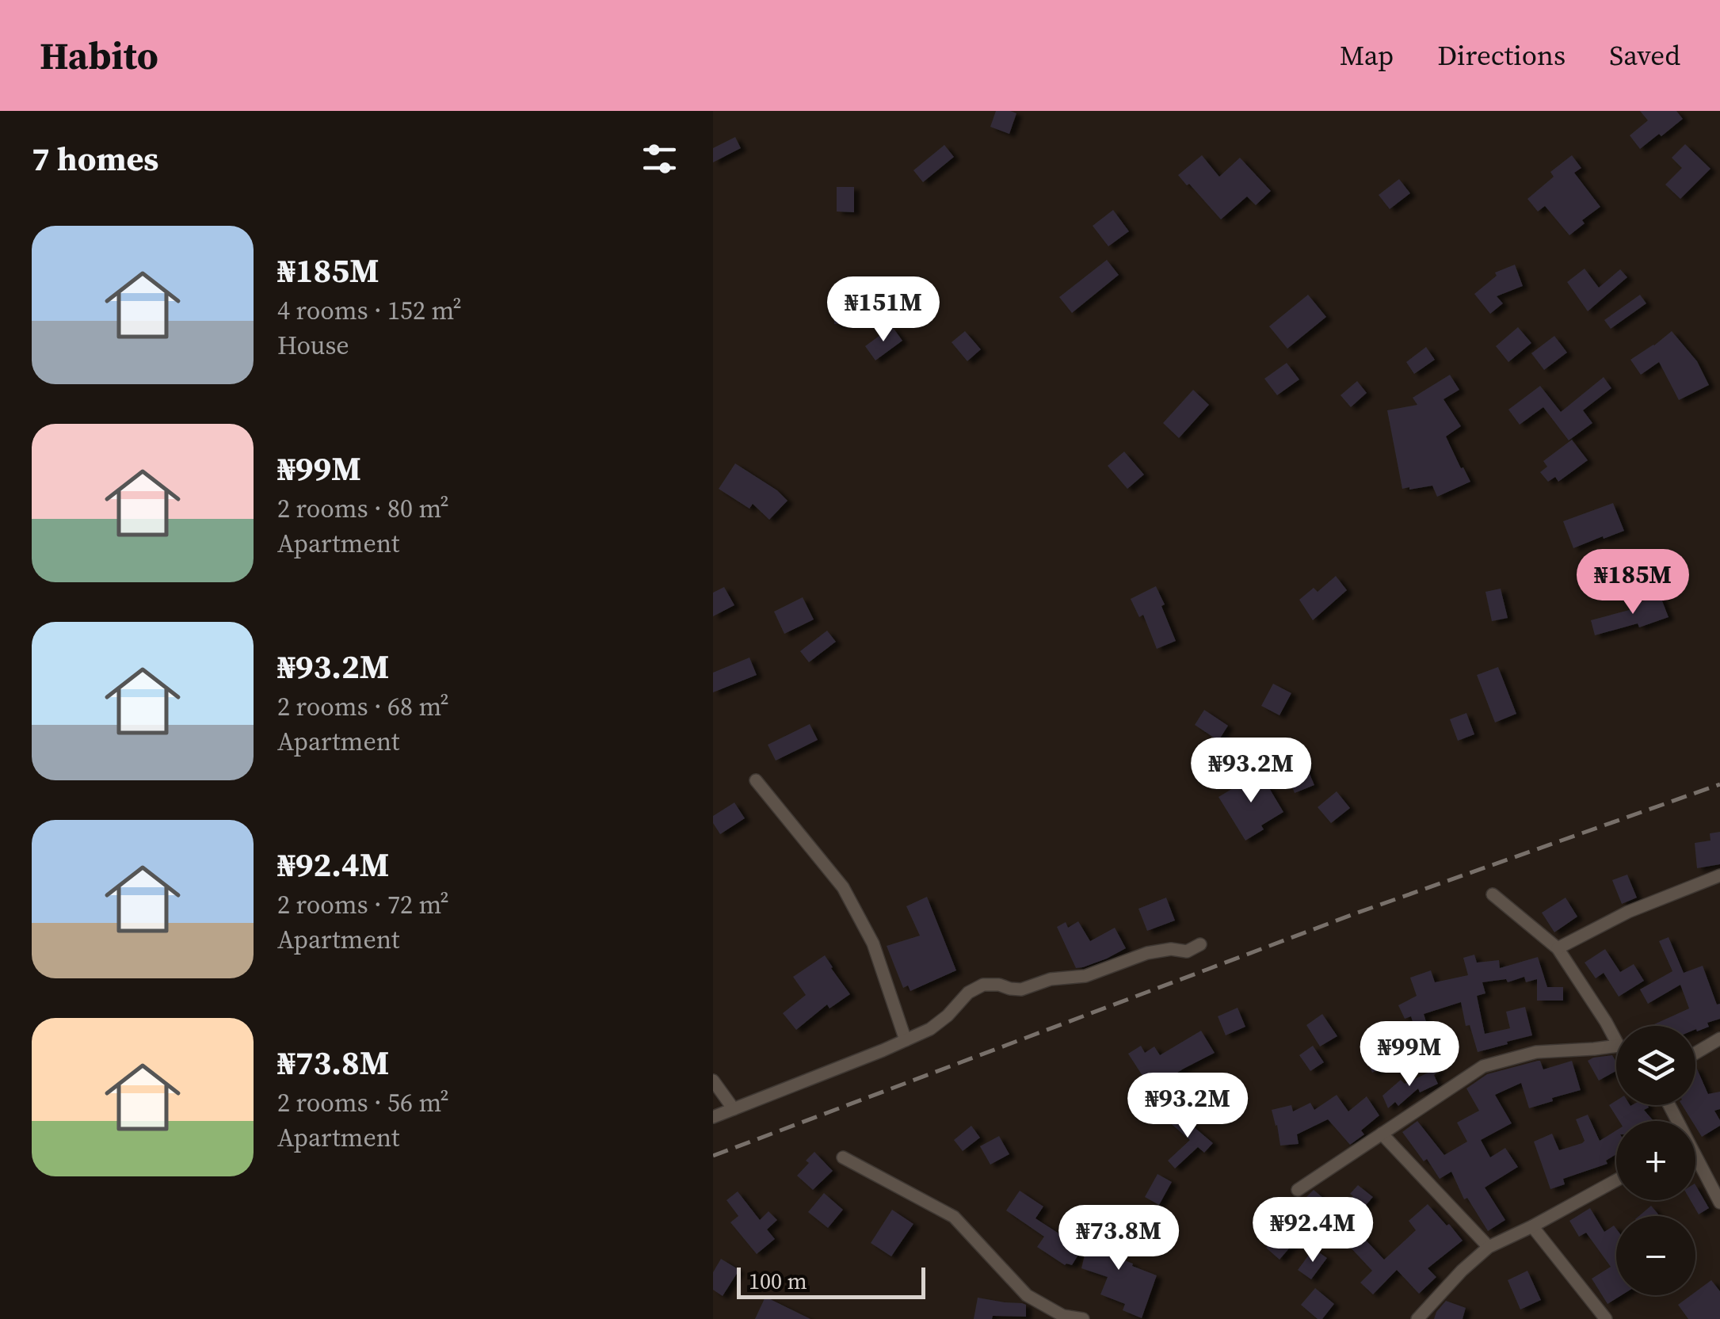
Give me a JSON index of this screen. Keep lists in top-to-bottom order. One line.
{"scale_bar":"100 m","page":{"header":"Habito","nav":["Map","Directions","Saved"],"heading":"7 homes","list":[{"name":"₦185M","note":"4 rooms · 152 m² · House"},{"name":"₦99M","note":"2 rooms · 80 m² · Apartment"},{"name":"₦93.2M","note":"2 rooms · 68 m² · Apartment"},{"name":"₦92.4M","note":"2 rooms · 72 m² · Apartment"},{"name":"₦73.8M","note":"2 rooms · 56 m² · Apartment"}],"price":["₦151M","₦185M","₦93.2M","₦99M","₦93.2M","₦92.4M","₦73.8M"],"map_buttons":["+","−"],"scale":"100 m"}}
